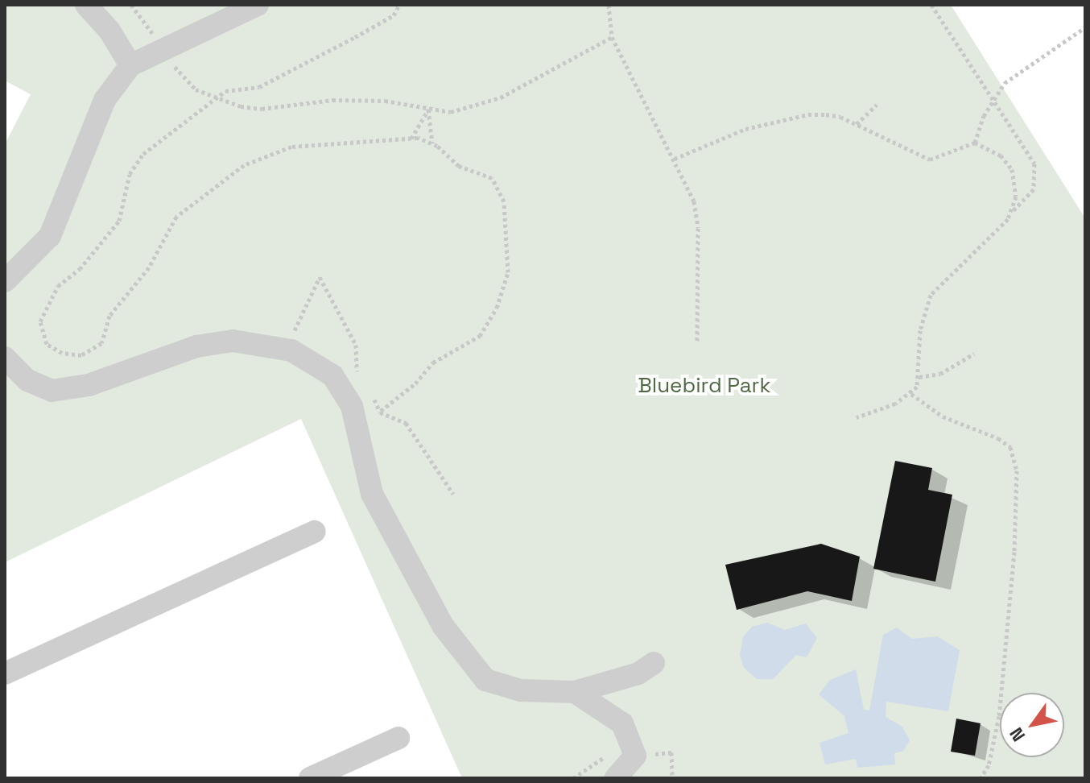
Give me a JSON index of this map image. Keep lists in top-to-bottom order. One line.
{"parks":["Bluebird Park"],"north":"bottom left"}
